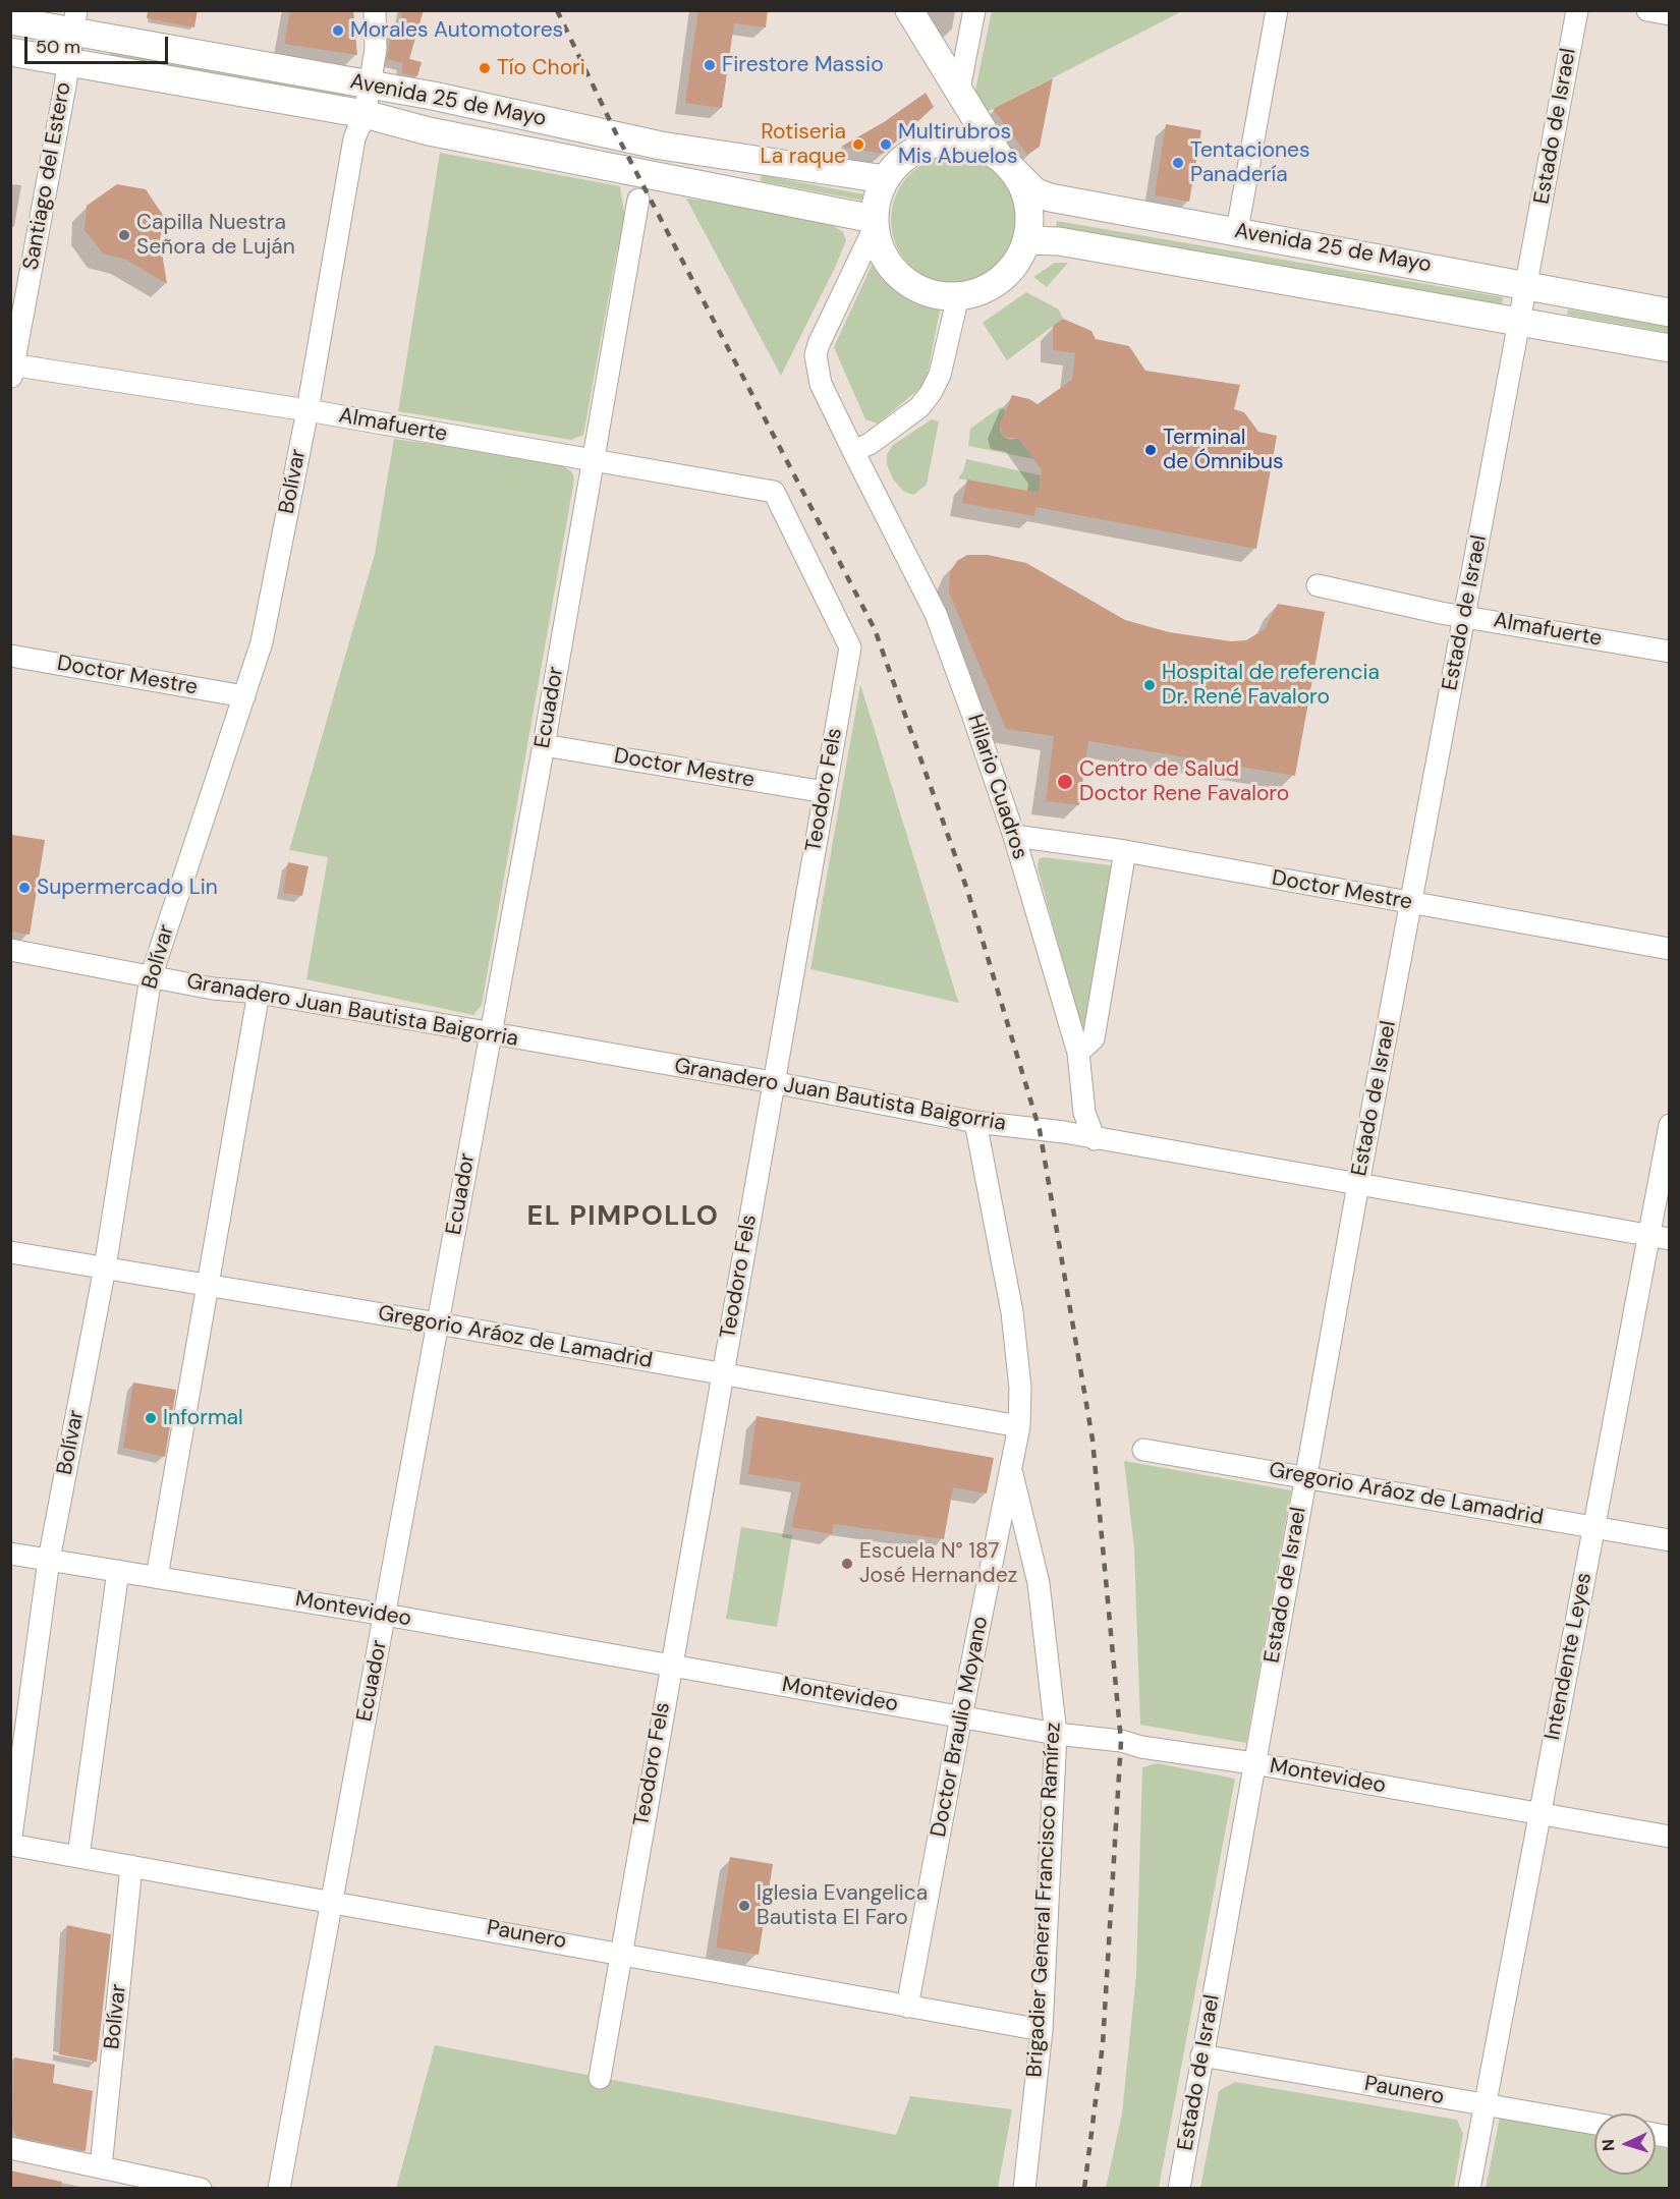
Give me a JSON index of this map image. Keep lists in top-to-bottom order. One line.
{"streets":{"main road":["Avenida 25 de Mayo"],"street":["Estado de Israel","Santiago del Estero","Almafuerte","Bolívar","Doctor Mestre","Ecuador","Hilario Cuadros","Teodoro Fels","Granadero Juan Bautista Baigorria","Gregorio Aráoz de Lamadrid","Montevideo","Intendente Leyes","Doctor Braulio Moyano","Brigadier General Francisco Ramírez","Paunero"]},"crossings":[["Avenida 25 de Mayo","Estado de Israel"],["Avenida 25 de Mayo","Santiago del Estero"],["Avenida 25 de Mayo","Bolívar"],["Avenida 25 de Mayo","Hilario Cuadros"],["Estado de Israel","Almafuerte"],["Estado de Israel","Doctor Mestre"],["Estado de Israel","Granadero Juan Bautista Baigorria"],["Estado de Israel","Gregorio Aráoz de Lamadrid"],["Estado de Israel","Montevideo"],["Estado de Israel","Paunero"],["Santiago del Estero","Almafuerte"],["Almafuerte","Bolívar"],["Almafuerte","Ecuador"],["Almafuerte","Teodoro Fels"],["Bolívar","Doctor Mestre"],["Bolívar","Granadero Juan Bautista Baigorria"],["Bolívar","Gregorio Aráoz de Lamadrid"],["Bolívar","Montevideo"],["Bolívar","Paunero"],["Doctor Mestre","Ecuador"],["Doctor Mestre","Hilario Cuadros"],["Doctor Mestre","Teodoro Fels"],["Ecuador","Granadero Juan Bautista Baigorria"],["Ecuador","Gregorio Aráoz de Lamadrid"],["Ecuador","Montevideo"],["Ecuador","Paunero"],["Hilario Cuadros","Granadero Juan Bautista Baigorria"],["Teodoro Fels","Granadero Juan Bautista Baigorria"],["Teodoro Fels","Gregorio Aráoz de Lamadrid"],["Teodoro Fels","Montevideo"],["Teodoro Fels","Paunero"],["Granadero Juan Bautista Baigorria","Intendente Leyes"],["Granadero Juan Bautista Baigorria","Doctor Braulio Moyano"],["Gregorio Aráoz de Lamadrid","Intendente Leyes"],["Gregorio Aráoz de Lamadrid","Doctor Braulio Moyano"],["Montevideo","Intendente Leyes"],["Montevideo","Doctor Braulio Moyano"],["Montevideo","Brigadier General Francisco Ramírez"],["Intendente Leyes","Paunero"],["Doctor Braulio Moyano","Brigadier General Francisco Ramírez"],["Doctor Braulio Moyano","Paunero"],["Brigadier General Francisco Ramírez","Paunero"]],"districts":["EL PIMPOLLO"],"places":["Morales Automotores","Firestore Massio","Tío Chori","Rotiseria La raque","Multirubros Mis Abuelos","Tentaciones Panadería","Capilla Nuestra Señora de Luján","Terminal de Ómnibus","Hospital de referencia Dr. René Favaloro","Centro de Salud Doctor Rene Favaloro","Supermercado Lin","Informal","Escuela N° 187 José Hernandez","Iglesia Evangelica Bautista El Faro"],"scale_bar":"50 m","north":"left"}
